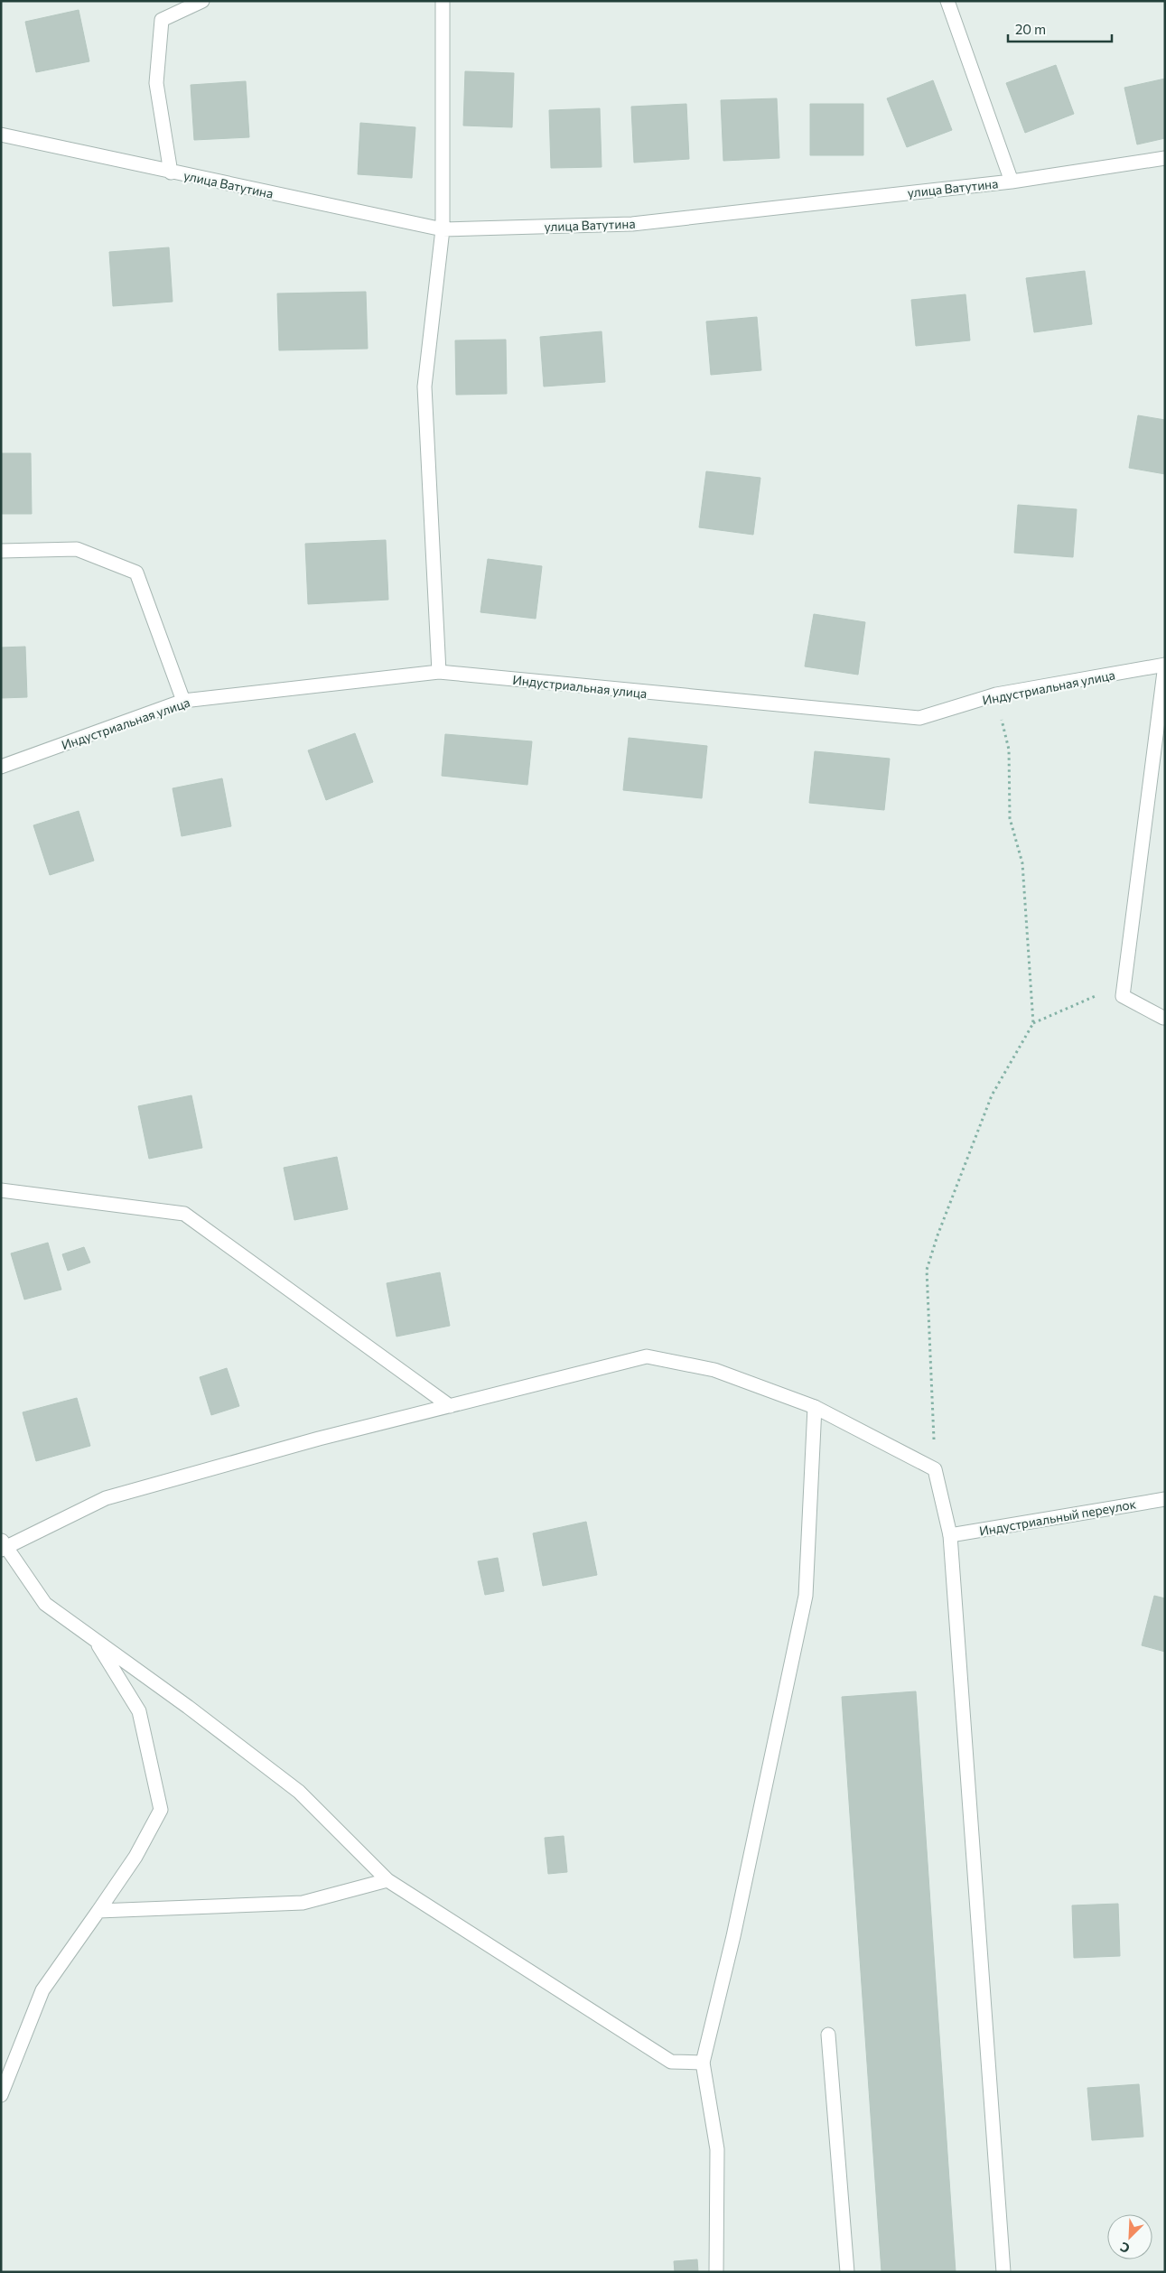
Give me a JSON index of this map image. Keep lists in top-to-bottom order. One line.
{"streets":{"street":["улица Ватутина","Индустриальная улица","Индустриальный переулок"]},"scale_bar":"20 m","north":"bottom left"}
